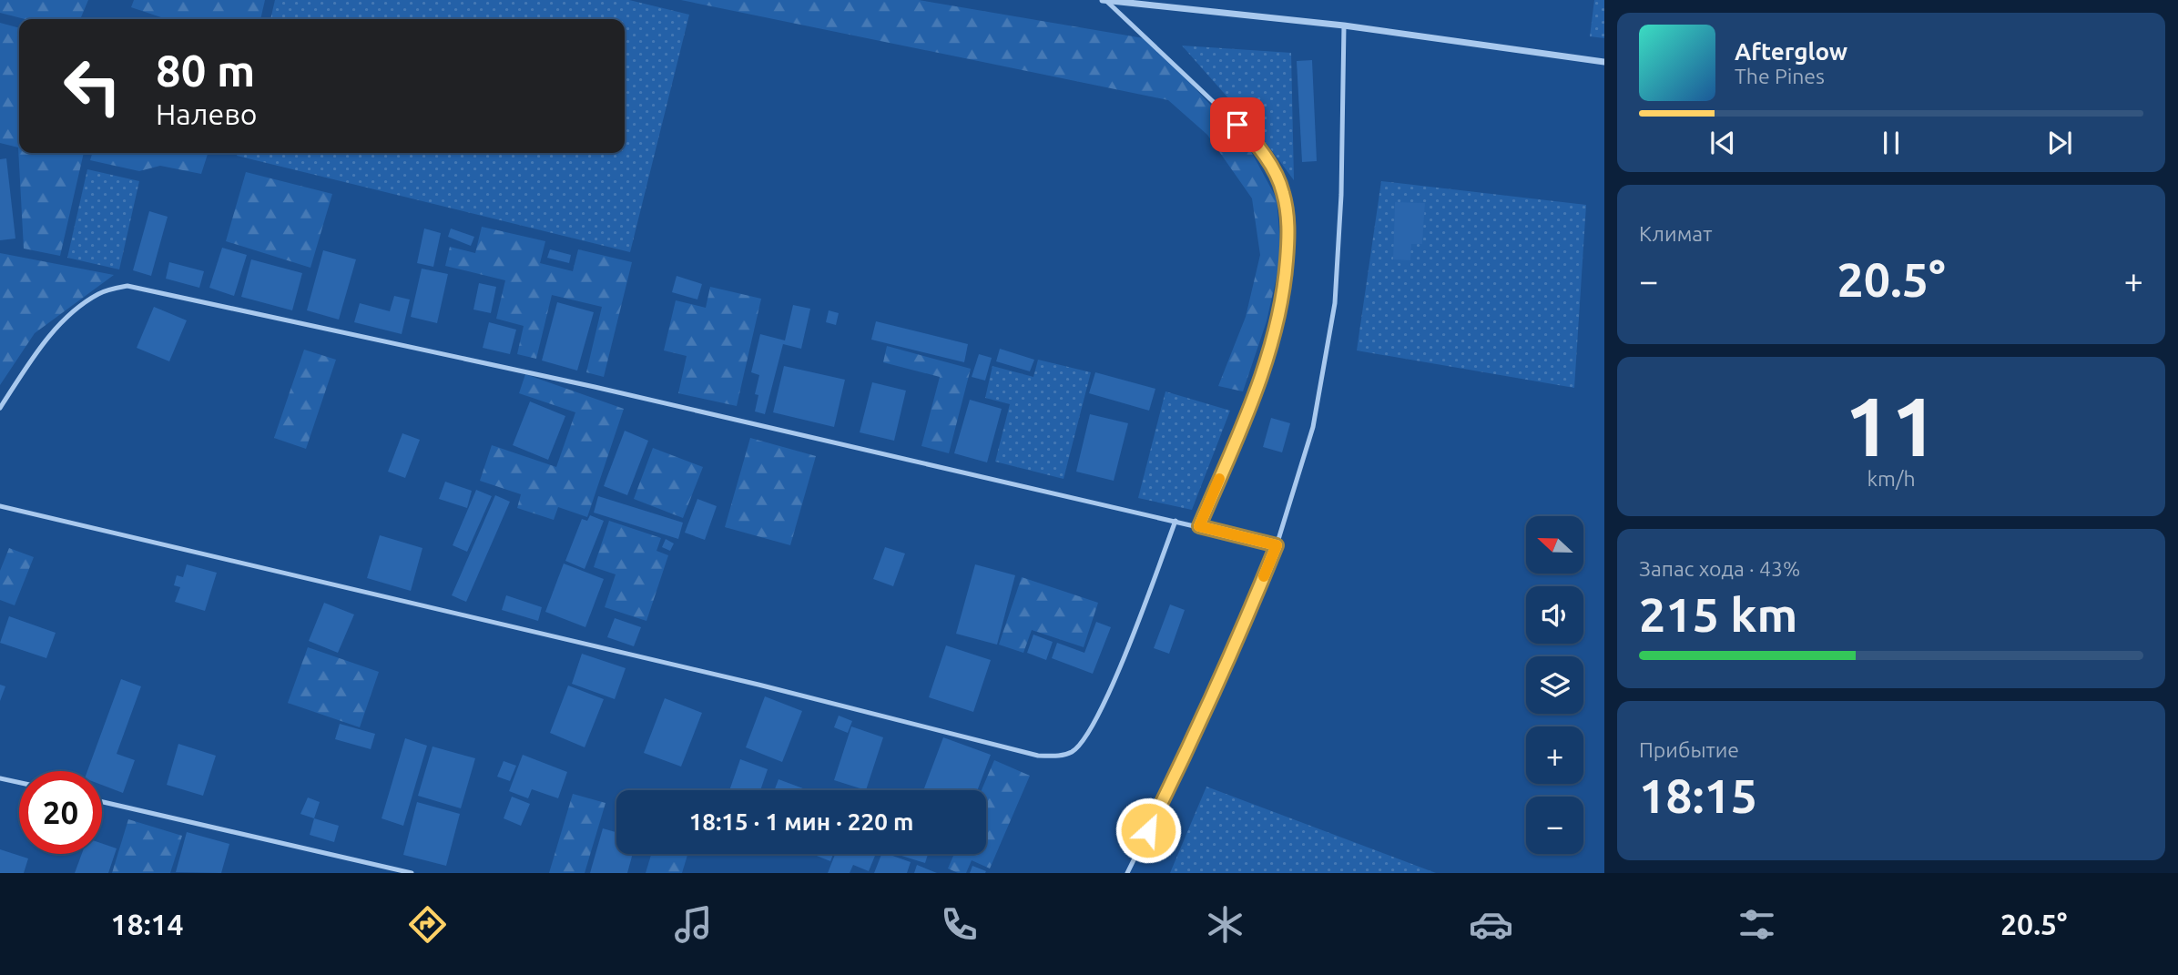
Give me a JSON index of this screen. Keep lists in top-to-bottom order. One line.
{"north":"left","page":{"turn":["80 m","Налево"],"song":["Afterglow","The Pines"],"tile":["Климат",["11","km/h"],["Запас хода · 43%","215 km"],["Прибытие","18:15"]],"heat":["−","20.5°","+"],"map_buttons":["+","−"],"limit":"20","trip":"18:15 · 1 мин · 220 m","tabs":["18:14","20.5°"]}}
